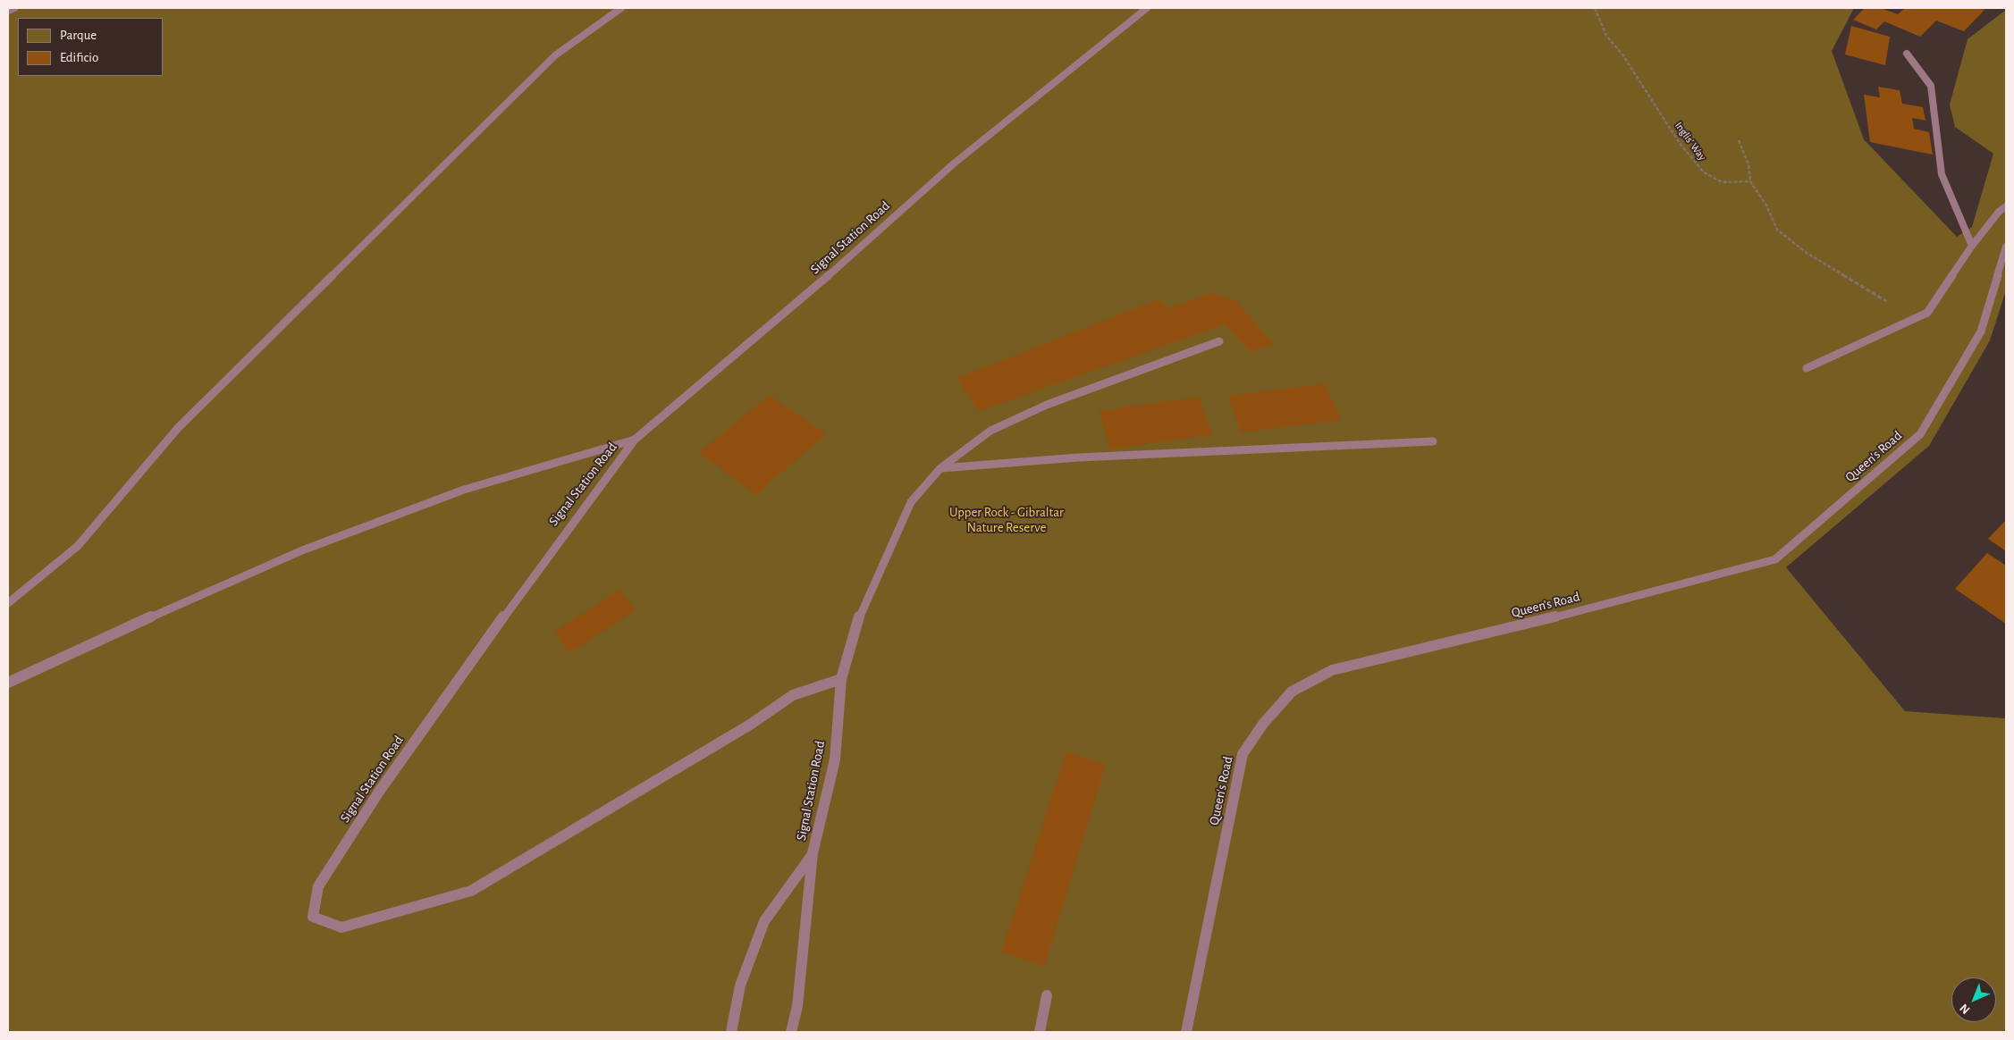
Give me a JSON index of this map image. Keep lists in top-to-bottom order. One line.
{"streets":{"lane":["Signal Station Road","Queen's Road"],"path":["Inglis' Way"]},"parks":["Upper Rock - Gibraltar Nature Reserve"],"legend":["Parque","Edificio"],"north":"bottom left"}
